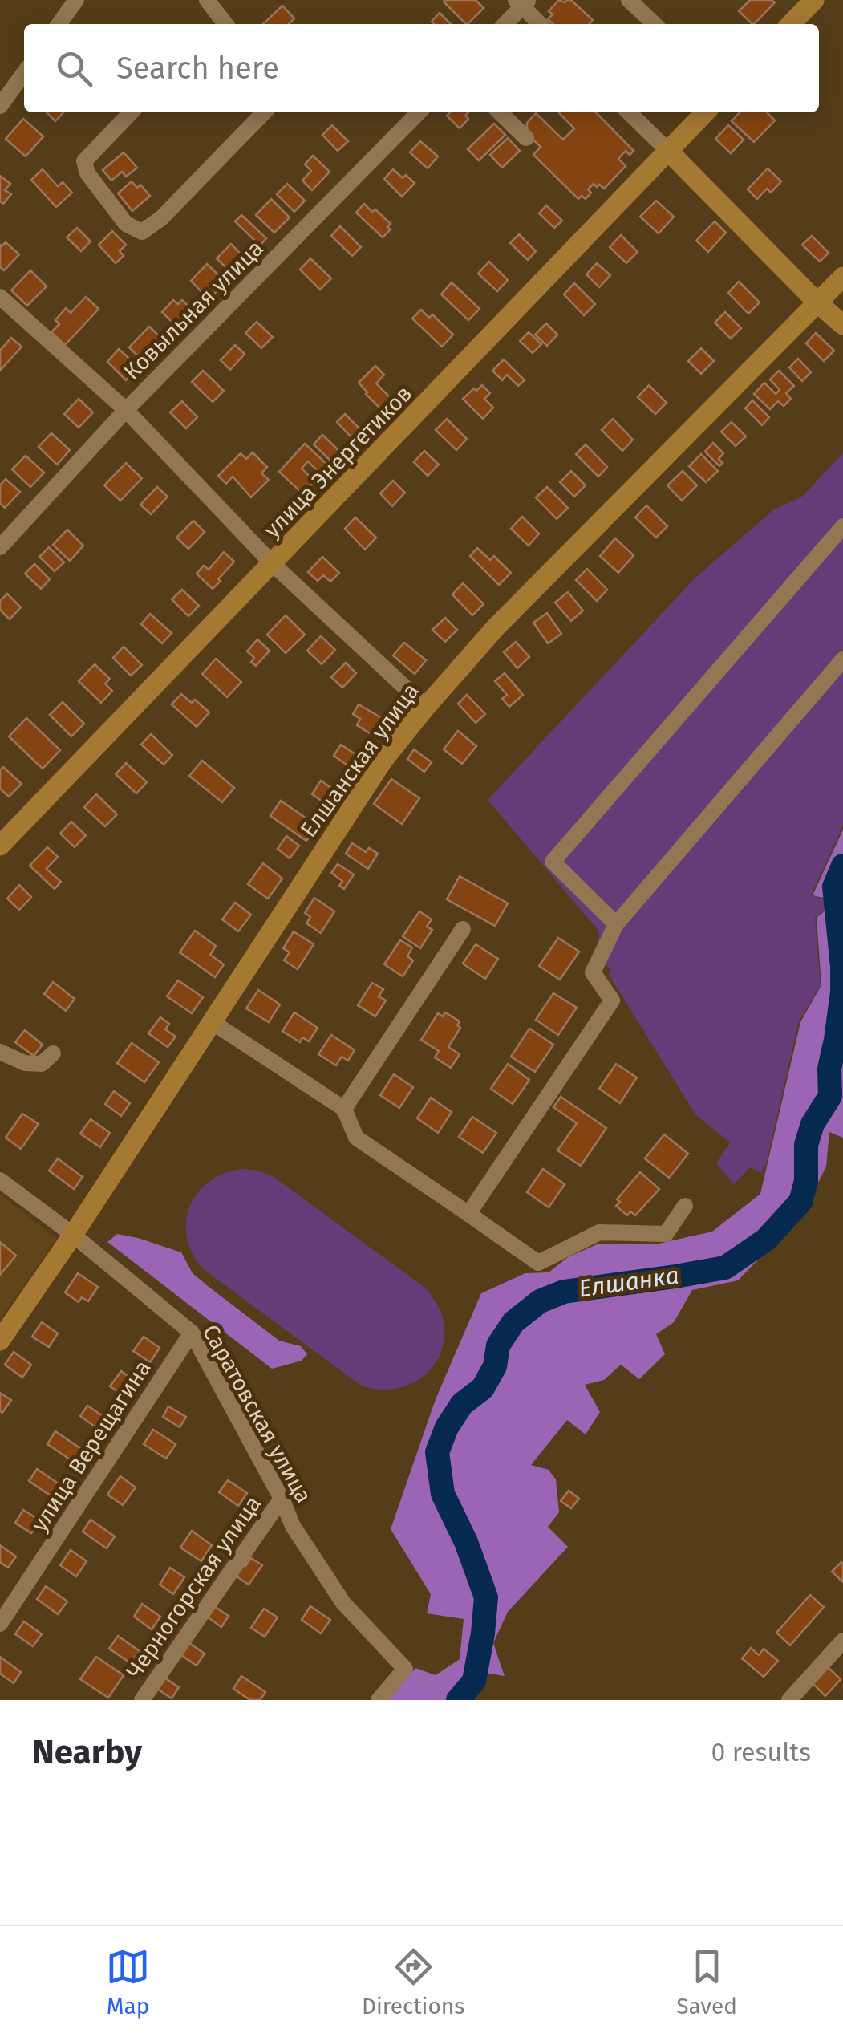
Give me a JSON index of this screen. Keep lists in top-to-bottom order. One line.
{"streets":{"main road":["улица Энергетиков","Елшанская улица"],"street":["Ковыльная улица","Саратовская улица","улица Верещагина","Черногорская улица"]},"crossings":[["Елшанская улица","Саратовская улица"],["Саратовская улица","улица Верещагина"],["Саратовская улица","Черногорская улица"]],"water":["Елшанка"],"page":{"search":"Search here","heading":["Nearby","0 results"],"nav":["Map","Directions","Saved"]}}
